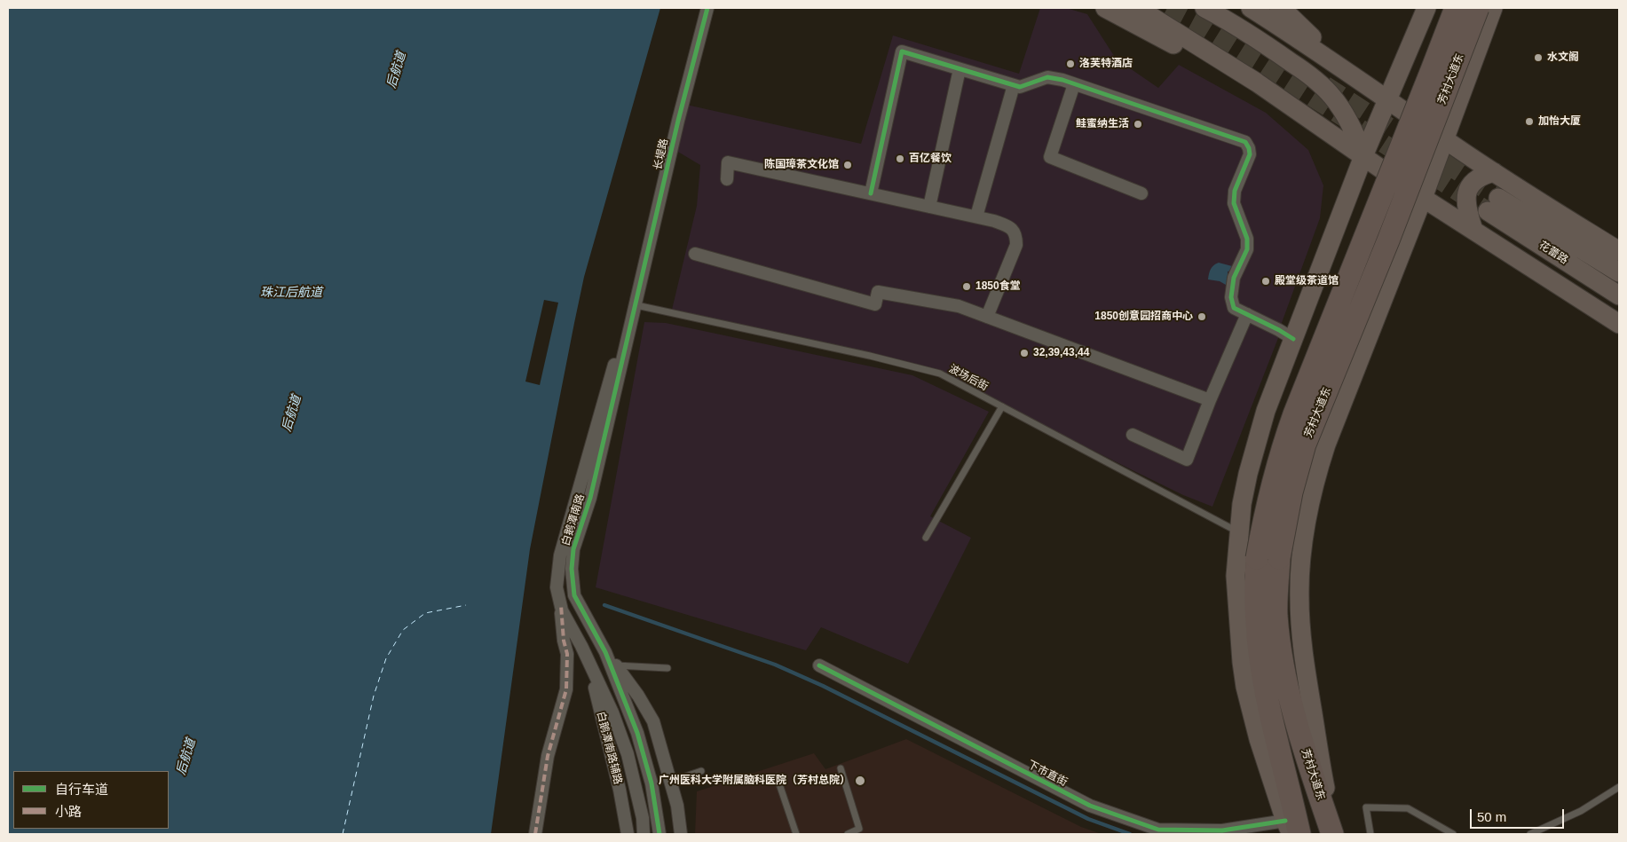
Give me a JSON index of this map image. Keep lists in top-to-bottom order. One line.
{"streets":{"highway":["芳村大道东"],"main road":["花蕾路"],"street":["长堤路","白鹅潭南路","白鹅潭南路辅路","下市直街"],"lane":["波场后街"]},"crossings":[["芳村大道东","下市直街"],["长堤路","波场后街"],["长堤路","白鹅潭南路"],["波场后街","白鹅潭南路"],["白鹅潭南路","白鹅潭南路辅路"]],"water":["后航道","珠江后航道"],"places":["水文阁","洛芙特酒店","加怡大厦","鲑蜜纳生活","百亿餐饮","陈国璋茶文化馆","殿堂级茶道馆","1850食堂","1850创意园招商中心","32,39,43,44","广州医科大学附属脑科医院（芳村总院）"],"legend":["自行车道","小路"],"scale_bar":"50 m"}
